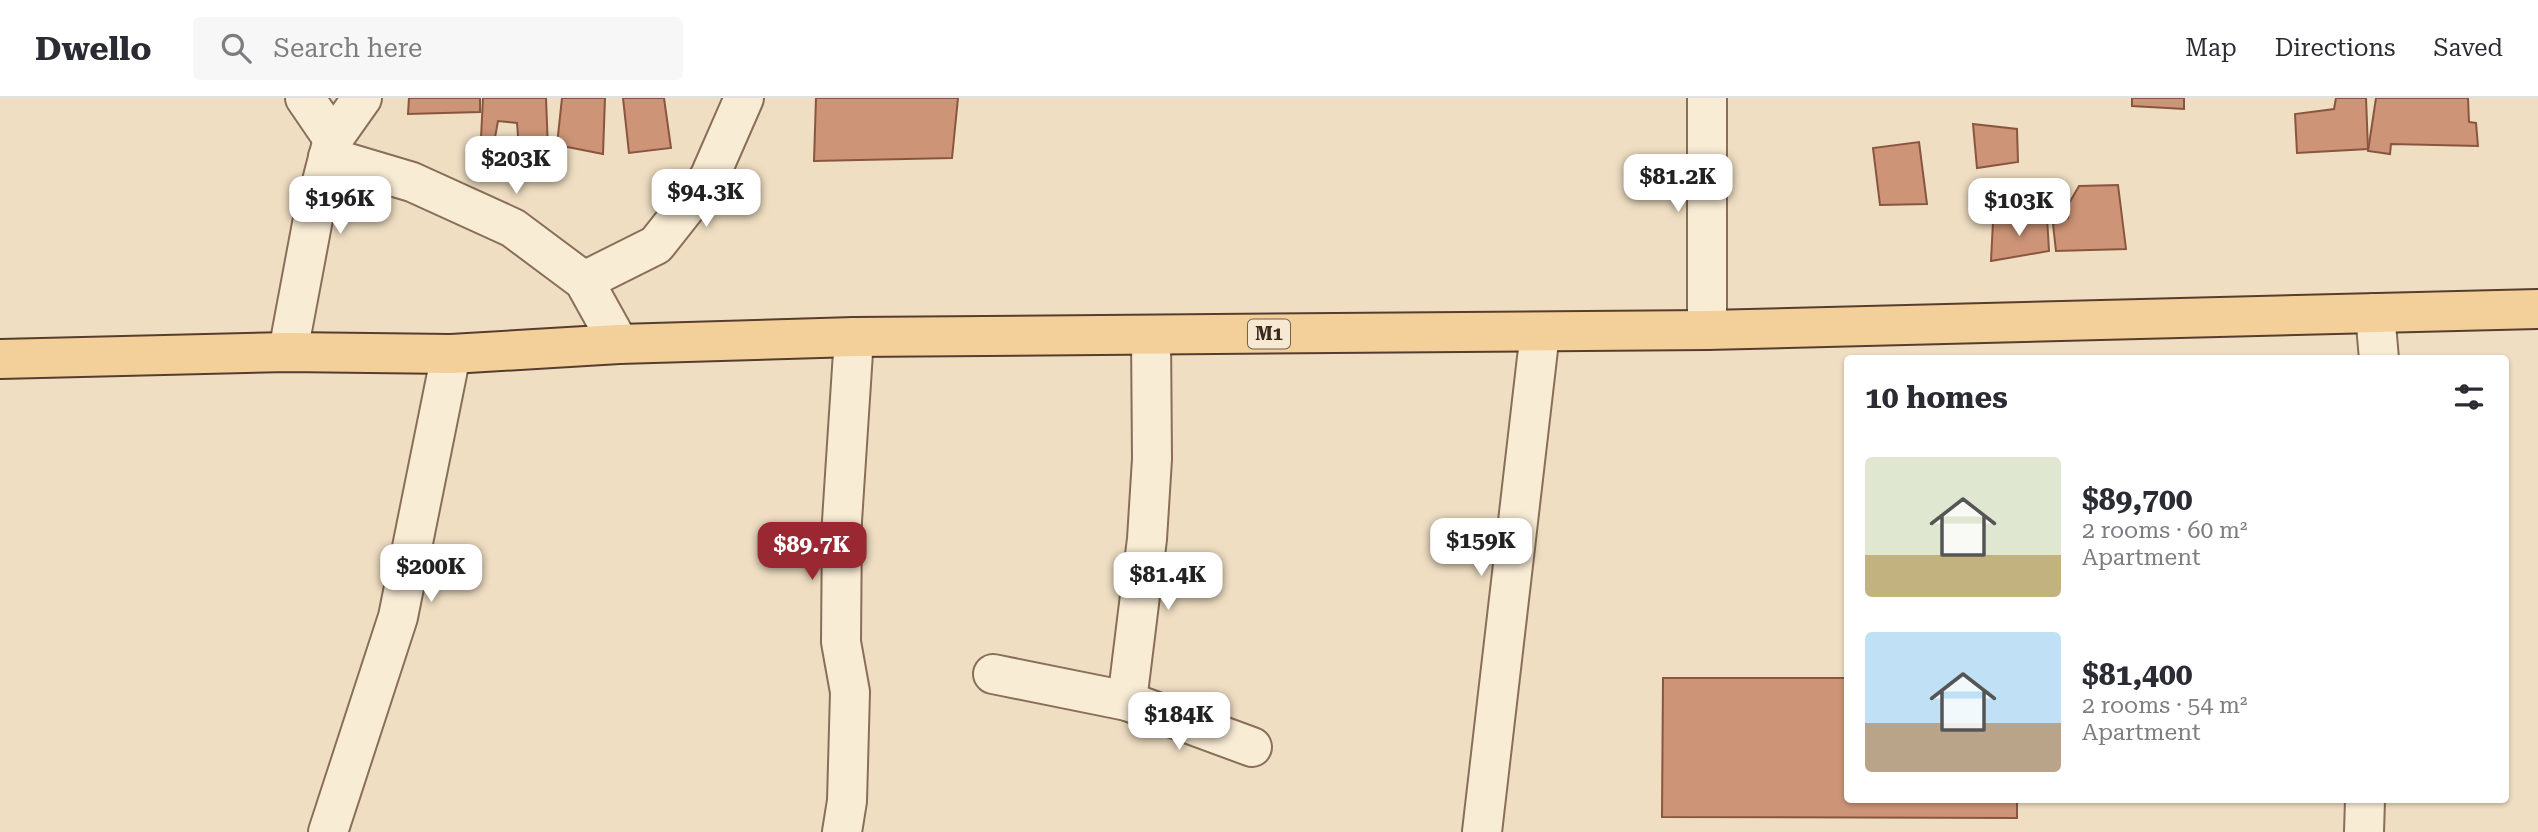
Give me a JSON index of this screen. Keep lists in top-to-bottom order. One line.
{"streets":{"main road":["M1"]},"page":{"header":"Dwello","search":"Search here","nav":["Map","Directions","Saved"],"price":["$203K","$81.2K","$94.3K","$196K","$103K","$159K","$89.7K","$200K","$81.4K","$184K"],"heading":"10 homes","list":[{"name":"$89,700","note":"2 rooms · 60 m² · Apartment"},{"name":"$81,400","note":"2 rooms · 54 m² · Apartment"}]}}
